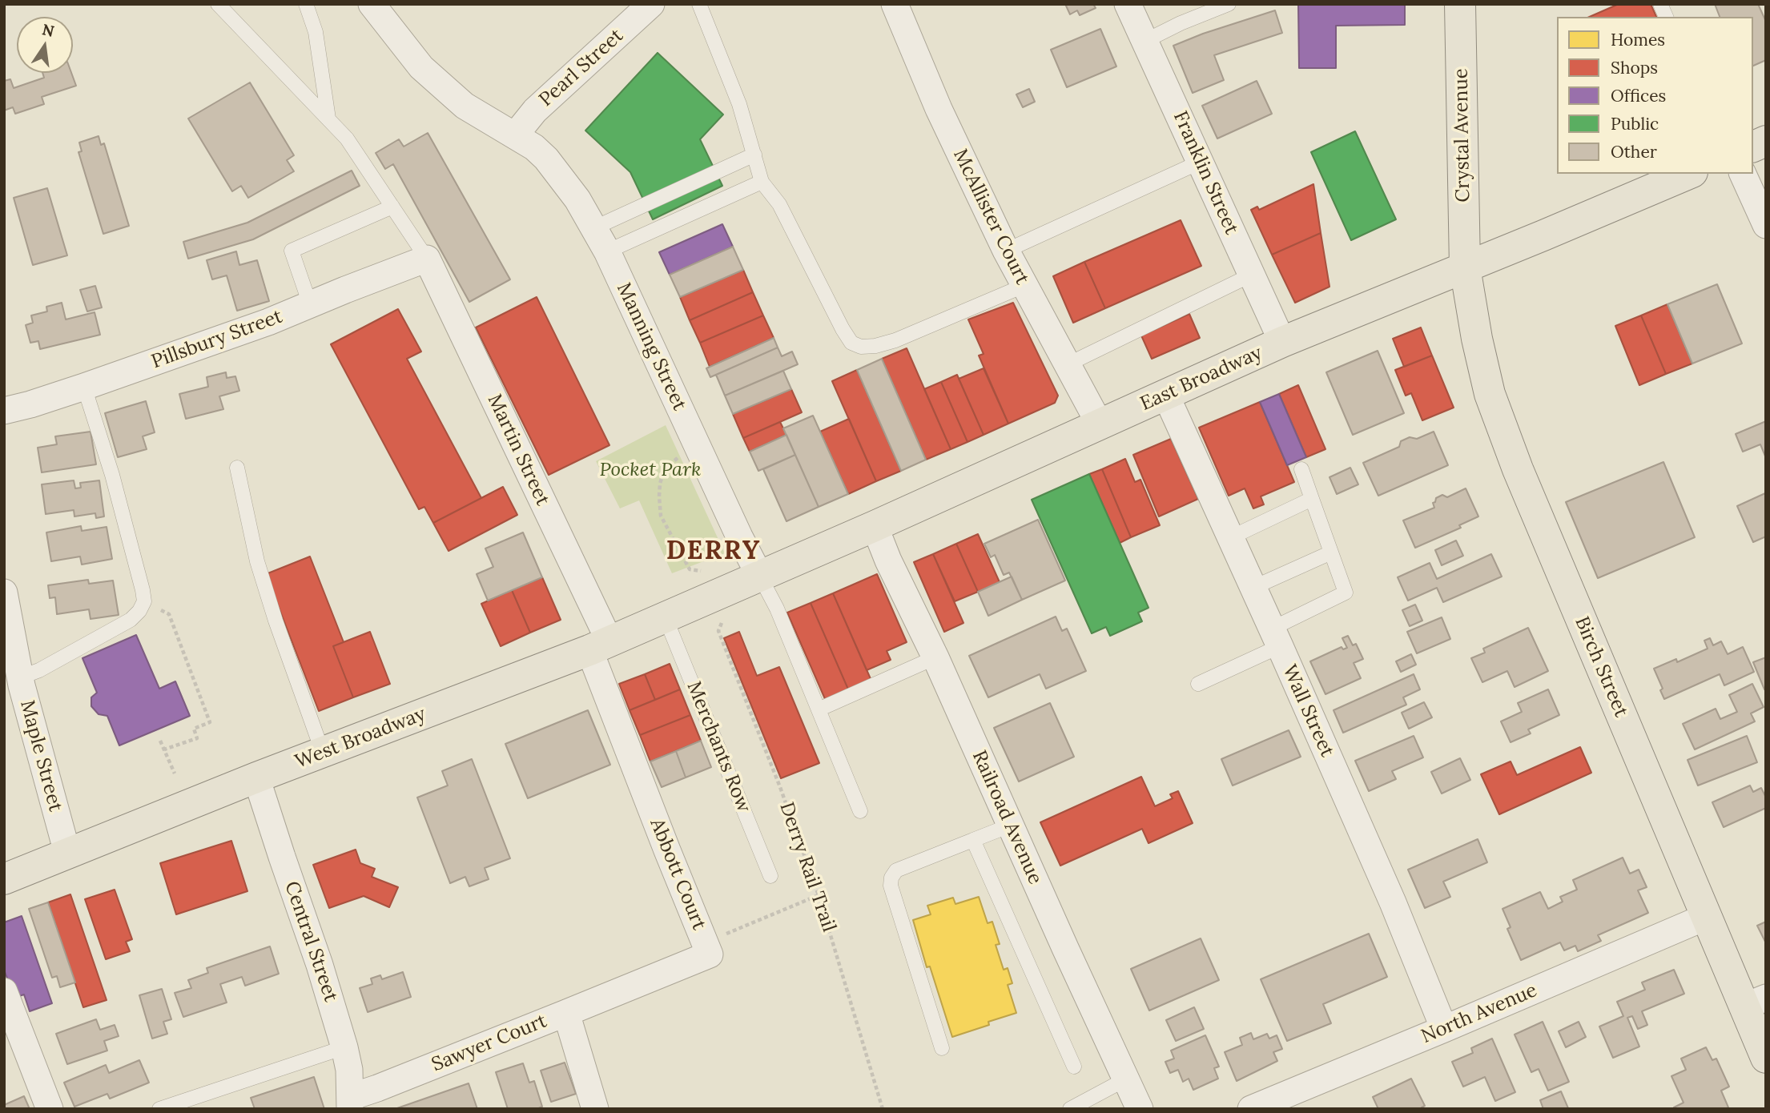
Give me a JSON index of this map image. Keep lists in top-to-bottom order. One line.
{"streets":{"main road":["Crystal Avenue","East Broadway","Birch Street","West Broadway"],"street":["Pearl Street","Franklin Street","McAllister Court","Pillsbury Street","Manning Street","Martin Street","Wall Street","Maple Street","Railroad Avenue","Abbott Court","Central Street","North Avenue","Sawyer Court"],"lane":["Merchants Row"],"path":["Derry Rail Trail"]},"crossings":[["Pearl Street","Manning Street"],["Crystal Avenue","East Broadway"],["Crystal Avenue","Birch Street"],["Franklin Street","East Broadway"],["McAllister Court","East Broadway"],["Pillsbury Street","Martin Street"],["Manning Street","East Broadway"],["East Broadway","Birch Street"],["East Broadway","Wall Street"],["East Broadway","West Broadway"],["East Broadway","Railroad Avenue"],["Martin Street","West Broadway"],["Martin Street","Abbott Court"],["Birch Street","North Avenue"],["Wall Street","North Avenue"],["West Broadway","Merchants Row"],["West Broadway","Maple Street"],["West Broadway","Abbott Court"],["West Broadway","Central Street"],["Abbott Court","Sawyer Court"],["Central Street","Sawyer Court"]],"districts":["DERRY"],"parks":["Pocket Park"],"legend":["Homes","Shops","Offices","Public","Other"],"north":"top"}
